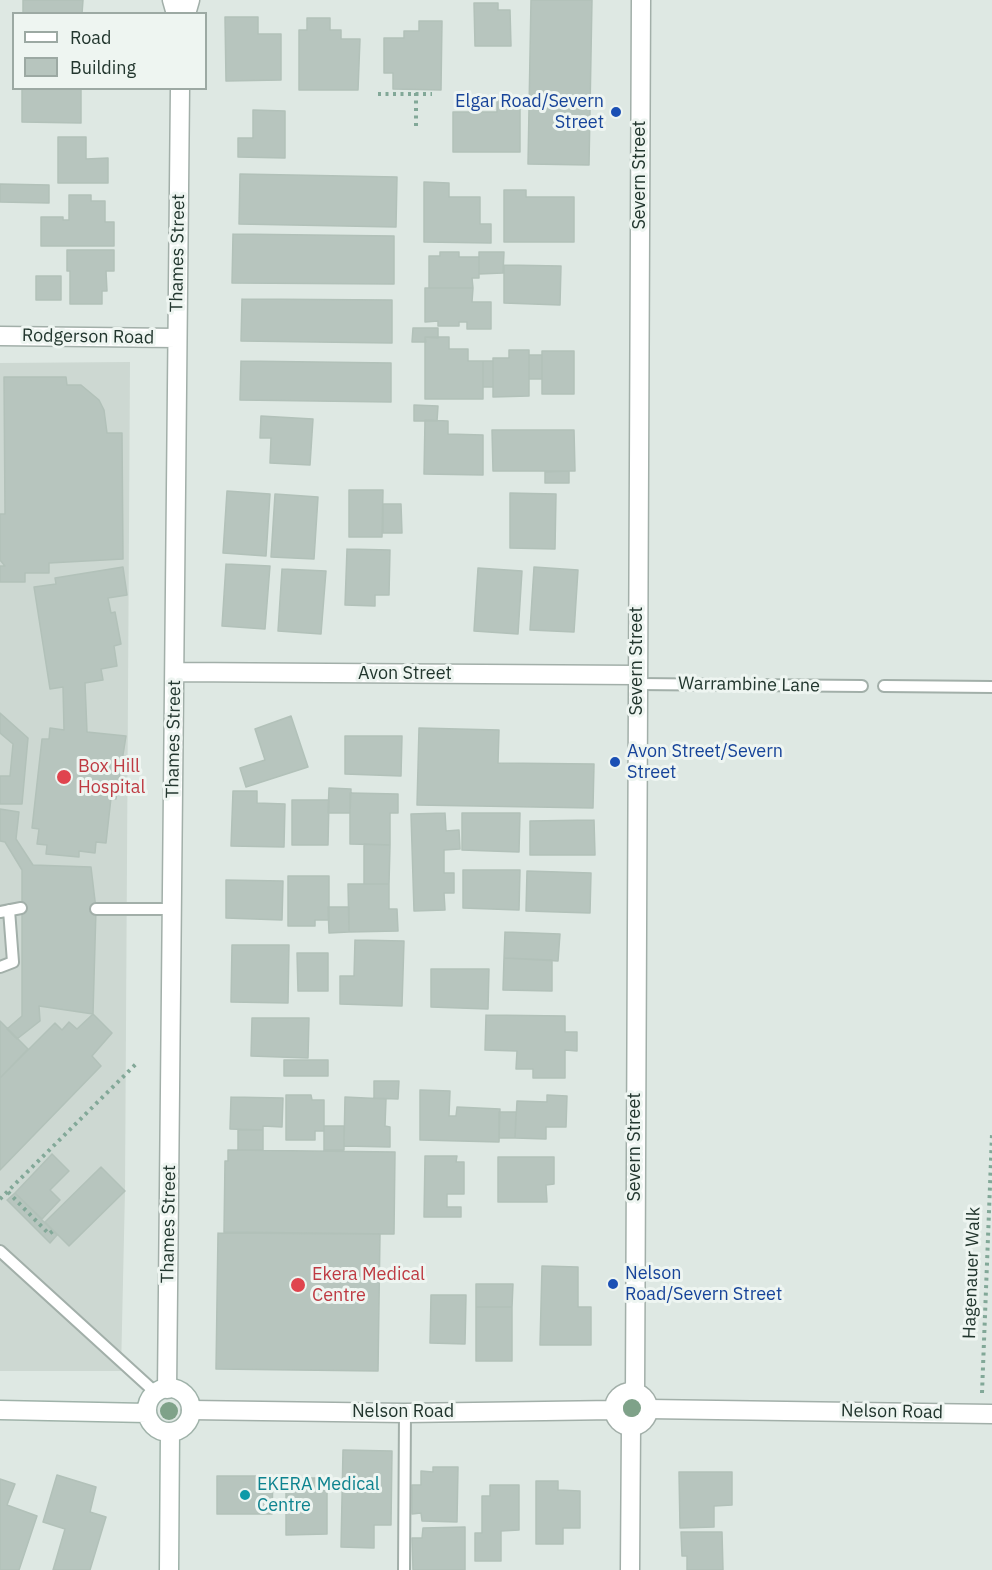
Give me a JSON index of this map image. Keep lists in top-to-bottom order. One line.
{"streets":{"street":["Severn Street","Thames Street","Rodgerson Road","Avon Street","Nelson Road"],"lane":["Warrambine Lane"],"path":["Hagenauer Walk"]},"crossings":[["Severn Street","Avon Street"],["Severn Street","Warrambine Lane"],["Severn Street","Nelson Road"],["Thames Street","Rodgerson Road"],["Thames Street","Avon Street"],["Thames Street","Nelson Road"],["Avon Street","Warrambine Lane"],["Hagenauer Walk","Nelson Road"]],"places":["Elgar Road/Severn Street","Avon Street/Severn Street","Box Hill Hospital","Nelson Road/Severn Street","Ekera Medical Centre","EKERA Medical Centre"],"legend":["Road","Building"]}
